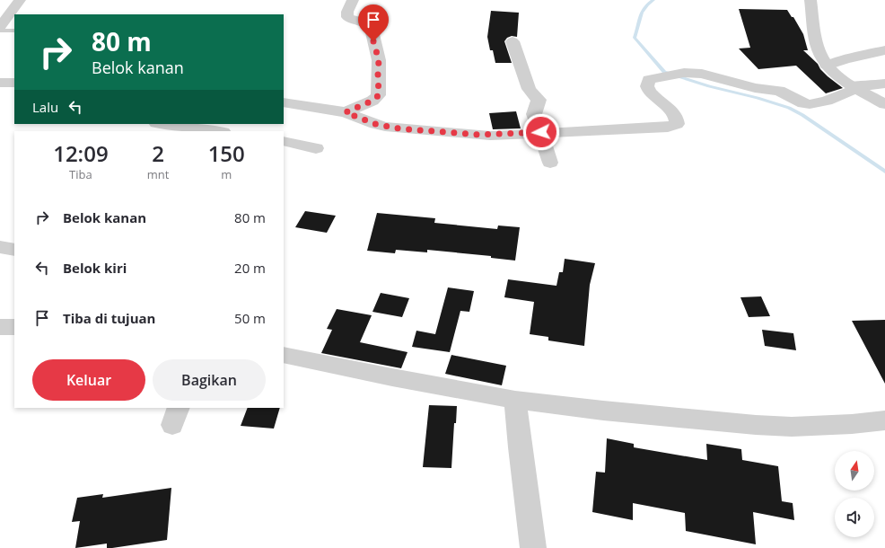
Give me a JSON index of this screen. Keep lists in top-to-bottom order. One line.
{"north":"top","page":{"turn":["80 m","Belok kanan"],"then":"Lalu","eta":["12:09","Tiba","2","mnt","150","m"],"list":[{"name":"Belok kanan","value":"80 m"},{"name":"Belok kiri","value":"20 m"},{"name":"Tiba di tujuan","value":"50 m"}],"buttons":["Keluar","Bagikan"]}}
